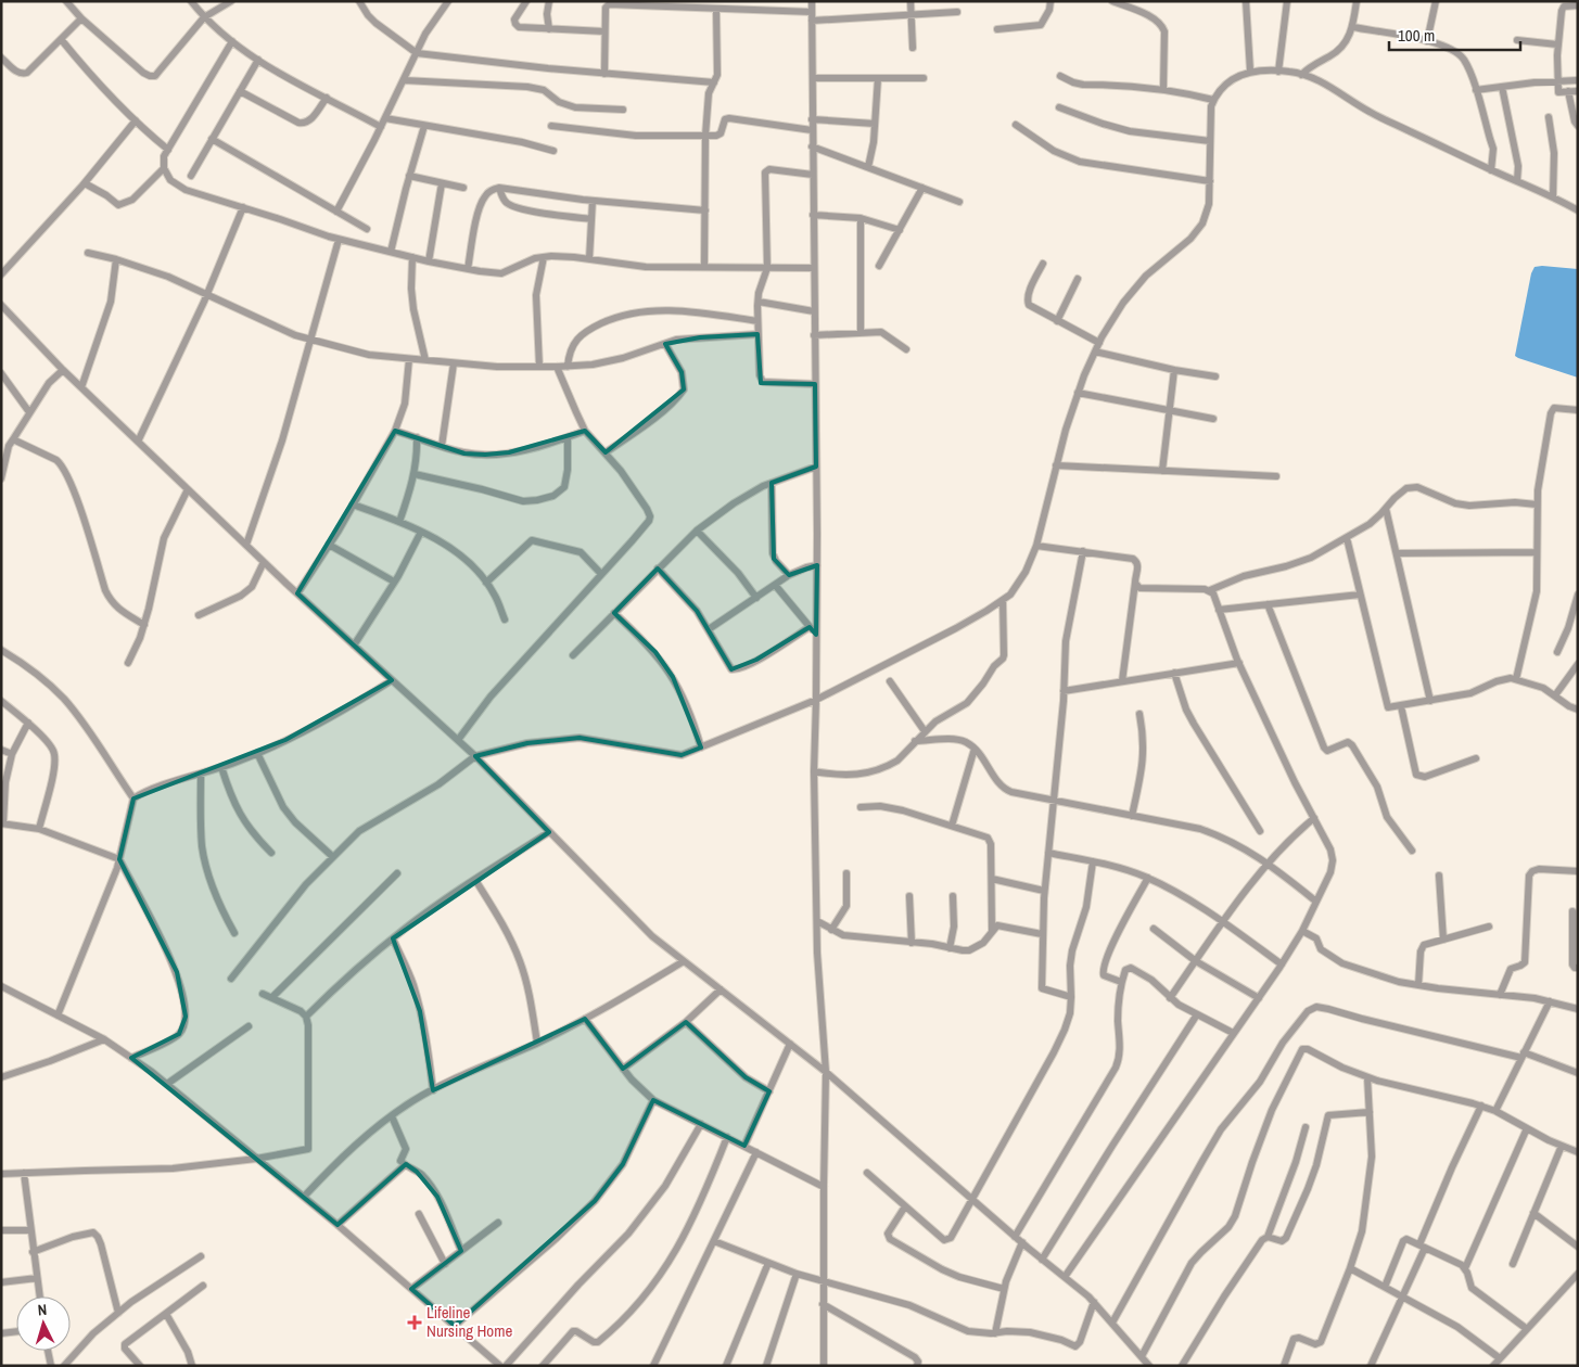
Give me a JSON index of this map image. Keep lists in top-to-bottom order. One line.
{"places":{"health":["Lifeline Nursing Home"]},"scale_bar":"100 m","north":"top"}
